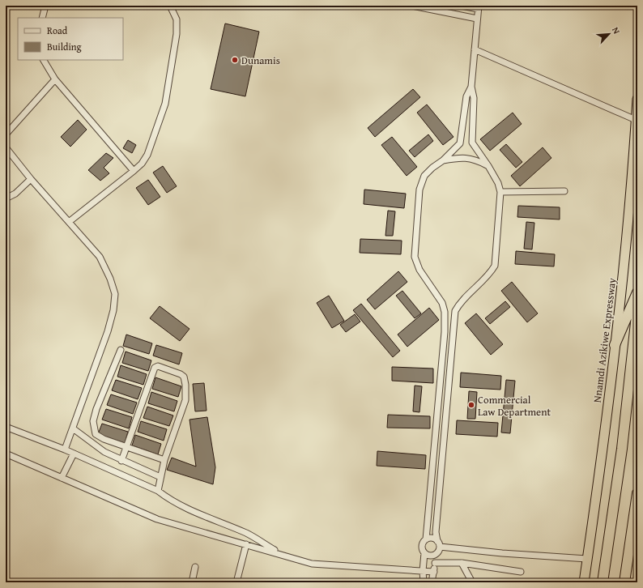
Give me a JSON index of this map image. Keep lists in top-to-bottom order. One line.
{"streets":{"highway":["Nnamdi Azikiwe Expressway"]},"places":["Dunamis","Commercial Law Department"],"legend":["Road","Building"],"north":"top right"}
